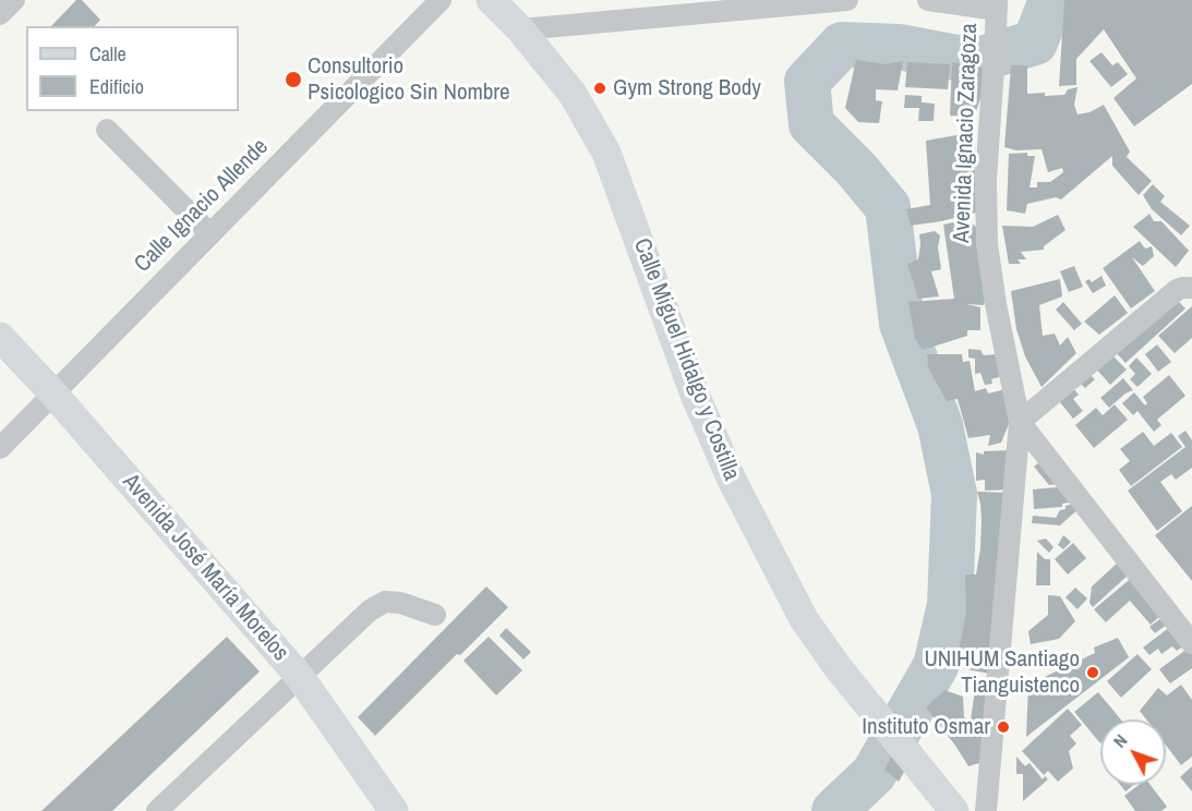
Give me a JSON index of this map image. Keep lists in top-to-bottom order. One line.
{"streets":{"main road":["Calle Miguel Hidalgo y Costilla","Avenida José María Morelos"],"street":["Avenida Ignacio Zaragoza","Calle Ignacio Allende"]},"crossings":[["Calle Ignacio Allende","Avenida José María Morelos"]],"places":["Consultorio Psicologico Sin Nombre","Gym Strong Body","UNIHUM Santiago Tianguistenco","Instituto Osmar"],"legend":["Calle","Edificio"],"north":"top left"}
